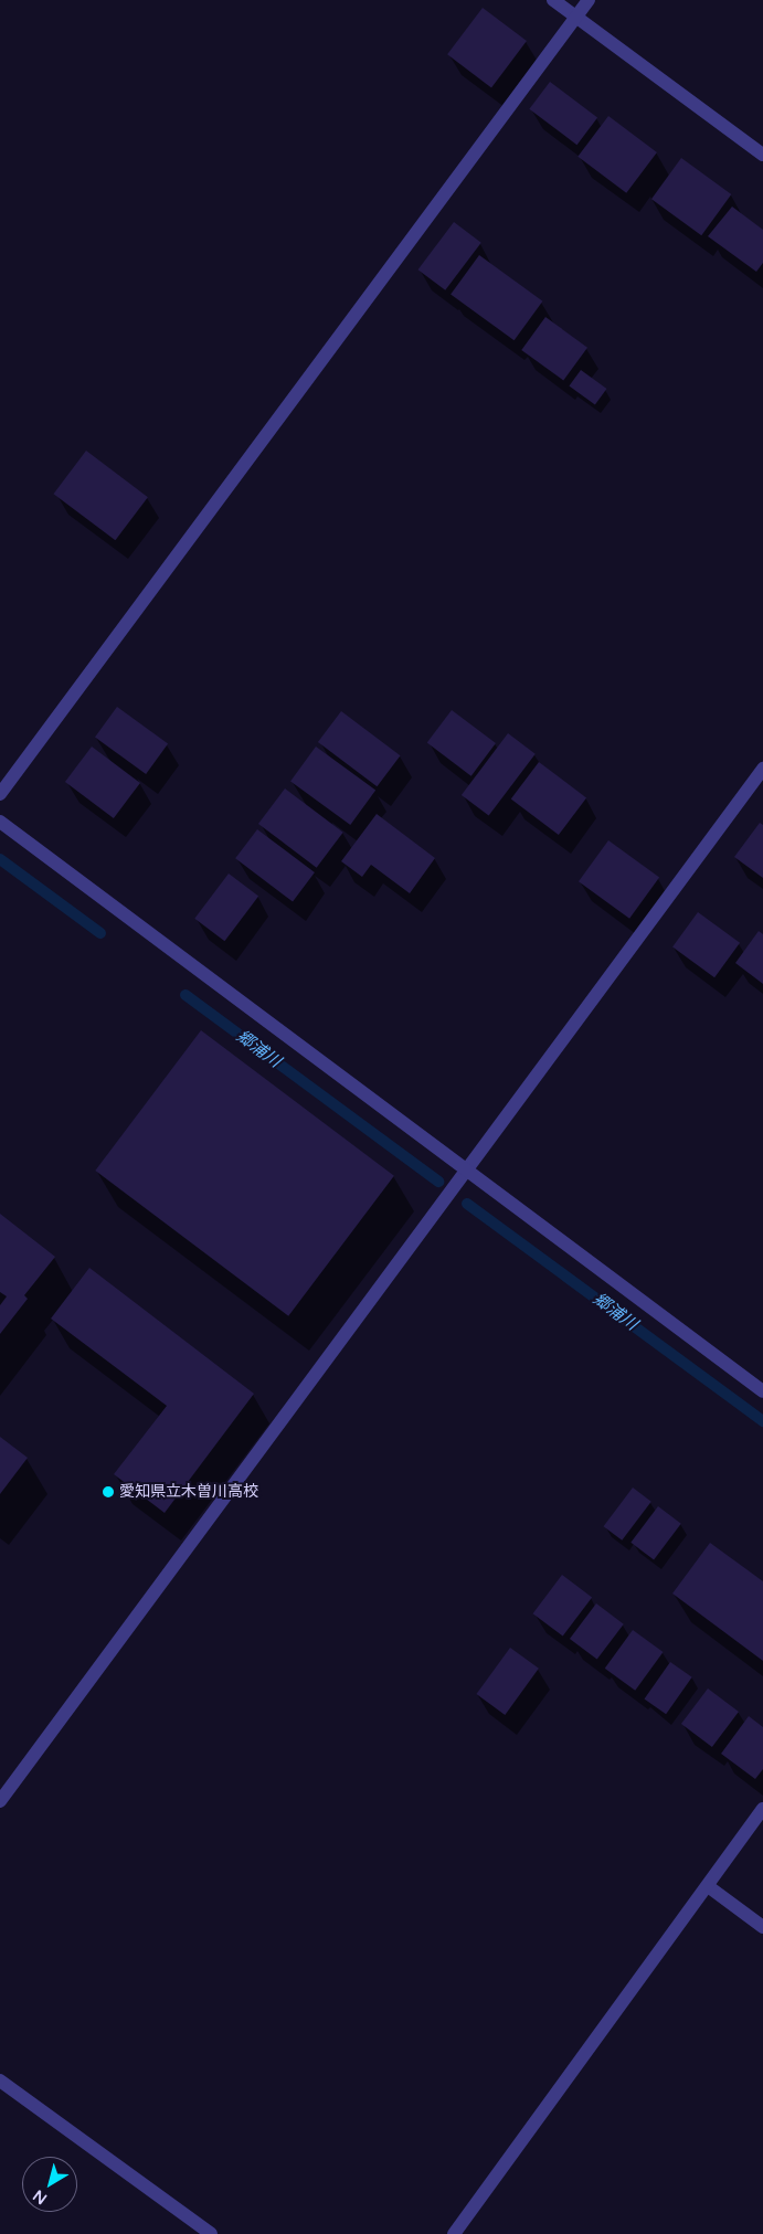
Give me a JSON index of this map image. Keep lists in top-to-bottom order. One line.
{"water":["郷浦川"],"places":["愛知県立木曽川高校"],"north":"bottom left"}
